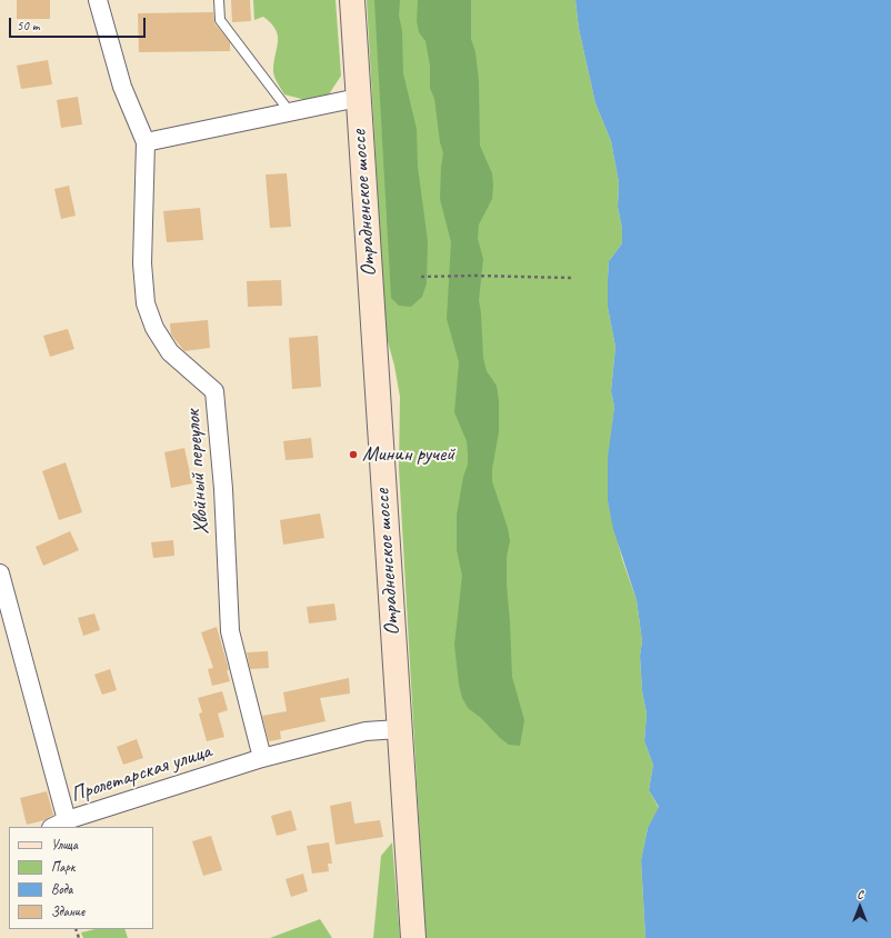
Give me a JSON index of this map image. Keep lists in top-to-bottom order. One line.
{"streets":{"main road":["Отрадненское шоссе"],"street":["Хвойный переулок","Пролетарская улица"]},"crossings":[["Отрадненское шоссе","Пролетарская улица"],["Хвойный переулок","Пролетарская улица"]],"places":["Минин ручей"],"legend":["Улица","Парк","Вода","Здание"],"scale_bar":"50 m","north":"top"}
